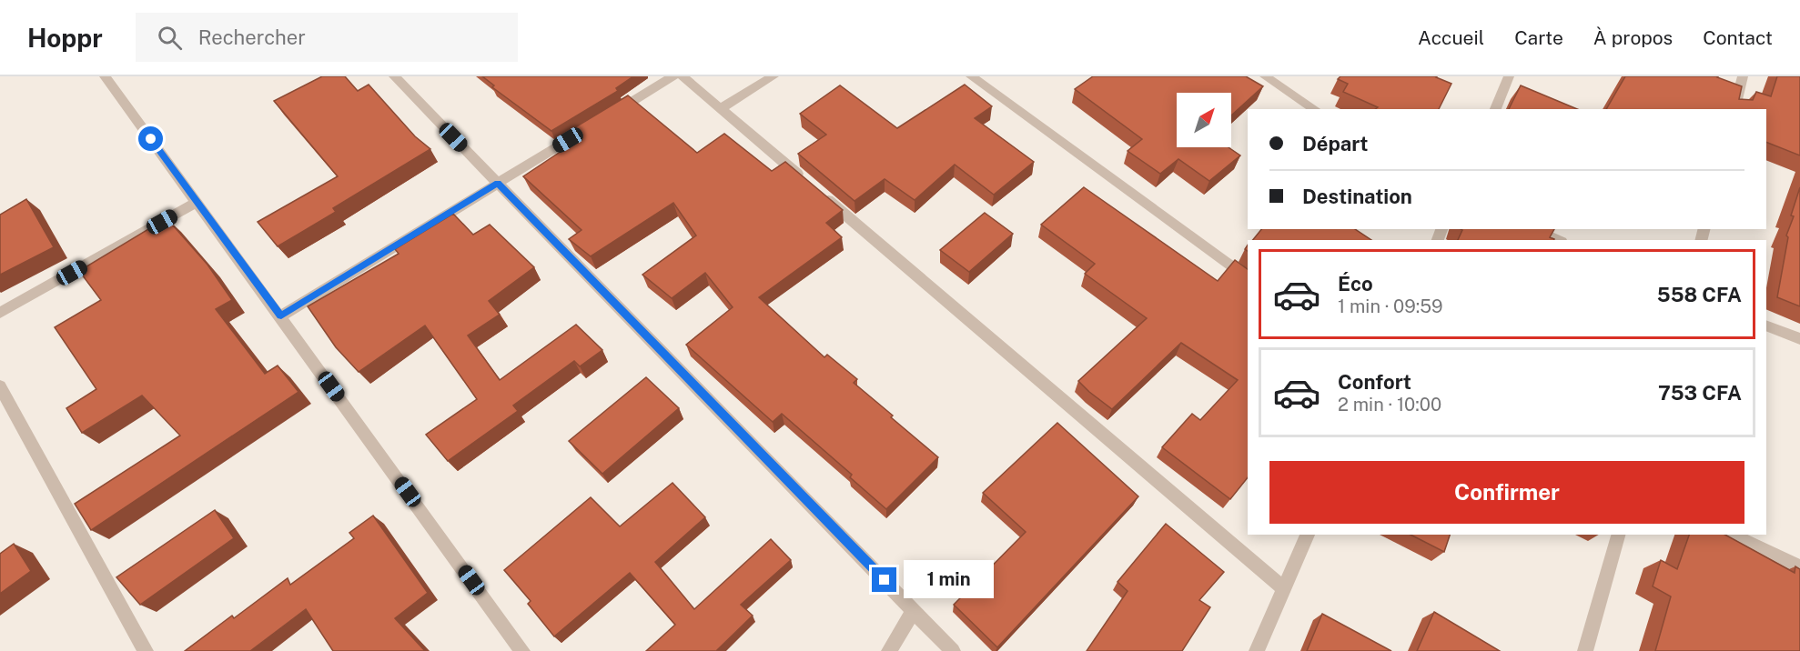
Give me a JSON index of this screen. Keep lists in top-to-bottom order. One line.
{"north":"top right","page":{"header":"Hoppr","search":"Rechercher","nav":["Accueil","Carte","À propos","Contact"],"banner":["Départ","Destination"],"list":[{"name":"Éco","note":"1 min · 09:59","value":"558 CFA"},{"name":"Confort","note":"2 min · 10:00","value":"753 CFA"}],"buttons":"Confirmer","bubble":"1 min"}}
